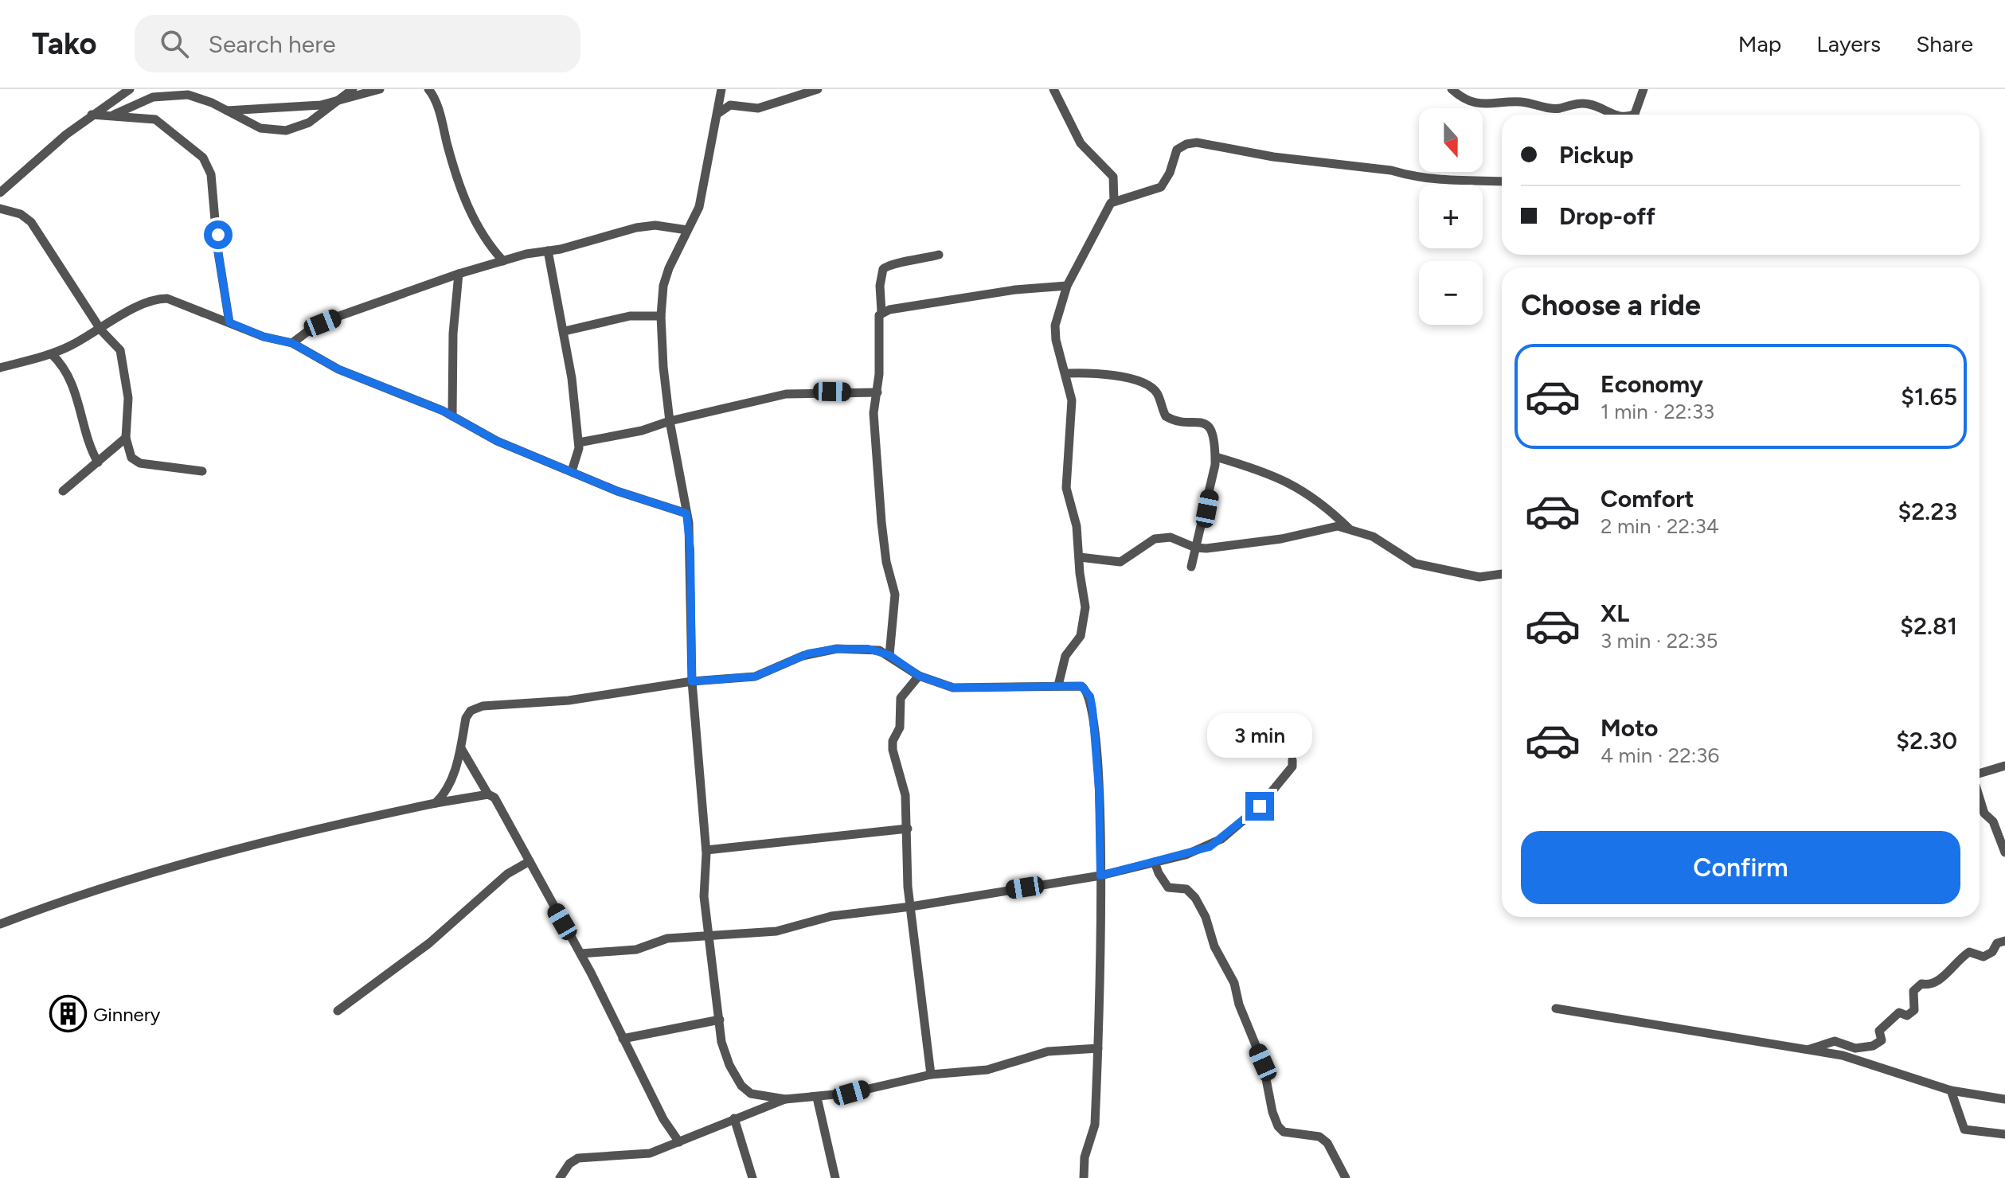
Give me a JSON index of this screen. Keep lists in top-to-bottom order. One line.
{"places":{"building":["Ginnery"]},"north":"bottom","page":{"header":"Tako","search":"Search here","nav":["Map","Layers","Share"],"map_buttons":["+","−"],"banner":["Pickup","Drop-off"],"heading":"Choose a ride","list":[{"name":"Economy","note":"1 min · 22:33","value":"$1.65"},{"name":"Comfort","note":"2 min · 22:34","value":"$2.23"},{"name":"XL","note":"3 min · 22:35","value":"$2.81"},{"name":"Moto","note":"4 min · 22:36","value":"$2.30"}],"bubble":"3 min","buttons":"Confirm"}}
